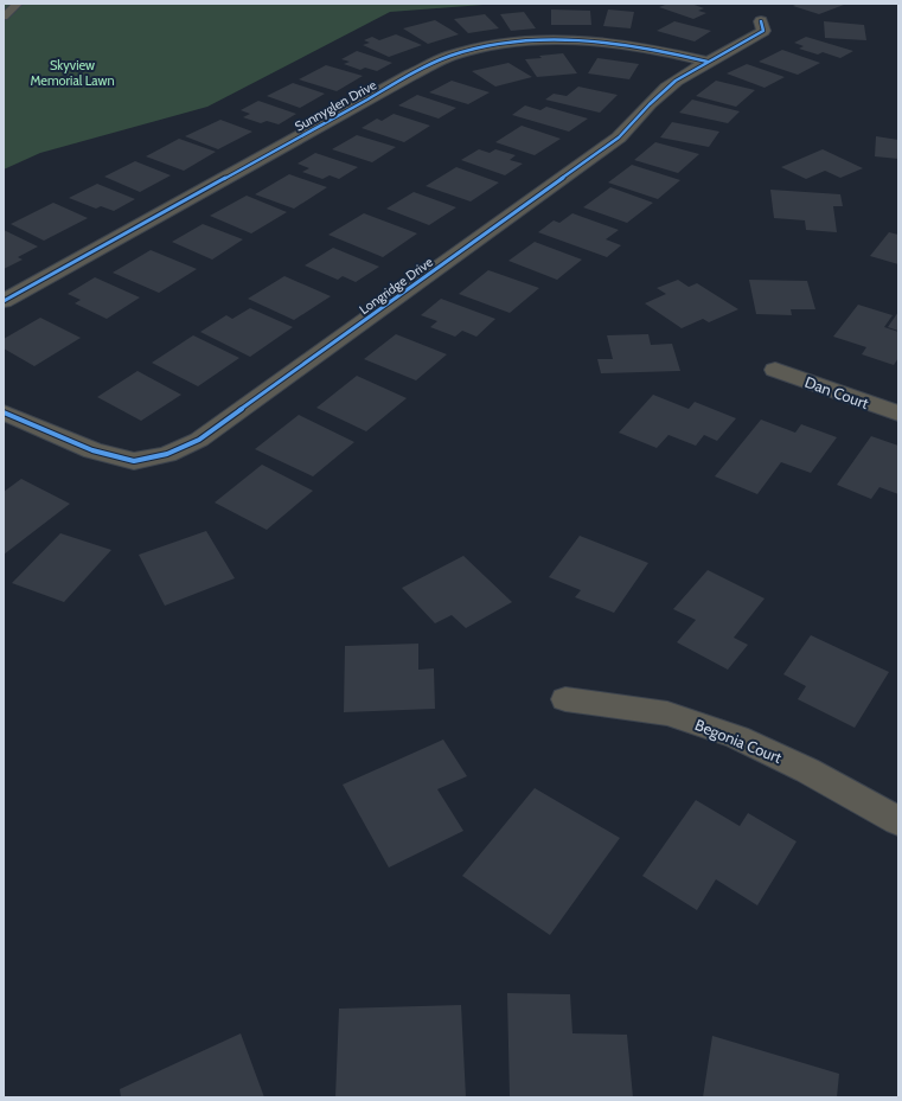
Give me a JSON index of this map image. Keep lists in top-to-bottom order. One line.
{"streets":{"street":["Sunnyglen Drive","Longridge Drive","Dan Court","Begonia Court"]},"crossings":[["Sunnyglen Drive","Longridge Drive"]],"parks":["Skyview Memorial Lawn"]}
